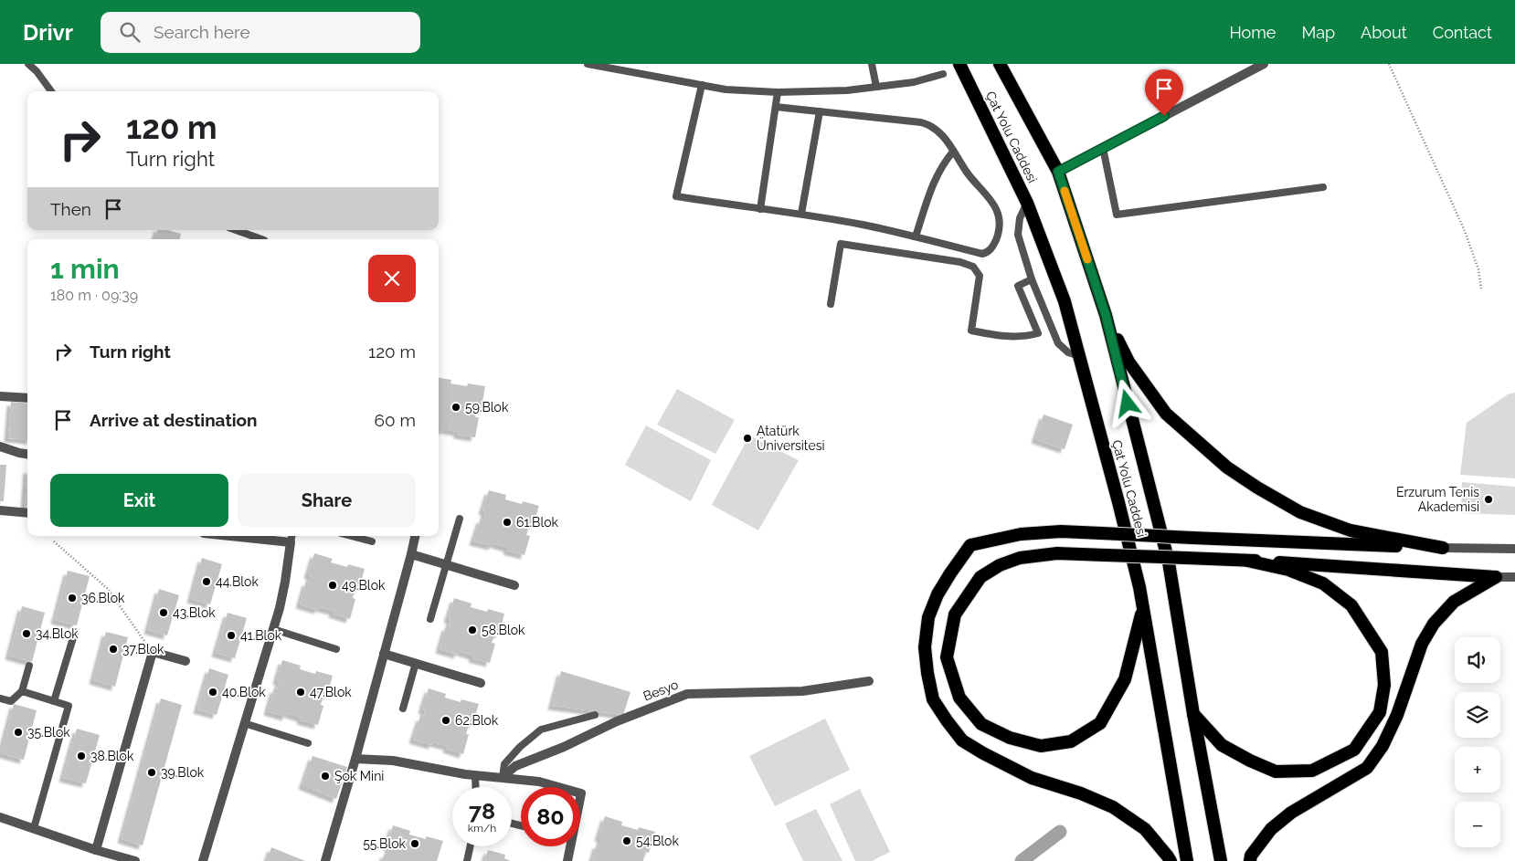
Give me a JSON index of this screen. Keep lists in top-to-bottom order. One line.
{"streets":{"highway":["Çat Yolu Caddesi"],"street":["Besyo"]},"places":["59.Blok","Atatürk Üniversitesi","Erzurum Tenis Akademisi","61.Blok","44.Blok","49.Blok","36.Blok","43.Blok","58.Blok","34.Blok","41.Blok","37.Blok","40.Blok","47.Blok","62.Blok","35.Blok","38.Blok","39.Blok","Şok Mini","54.Blok","55.Blok"],"page":{"header":"Drivr","search":"Search here","nav":["Home","Map","About","Contact"],"turn":["120 m","Turn right"],"then":"Then","heading":["1 min","180 m · 09:39"],"list":[{"name":"Turn right","value":"120 m"},{"name":"Arrive at destination","value":"60 m"}],"buttons":["Exit","Share"],"map_buttons":["+","−"],"speed":"78 km/h","limit":"80"}}
